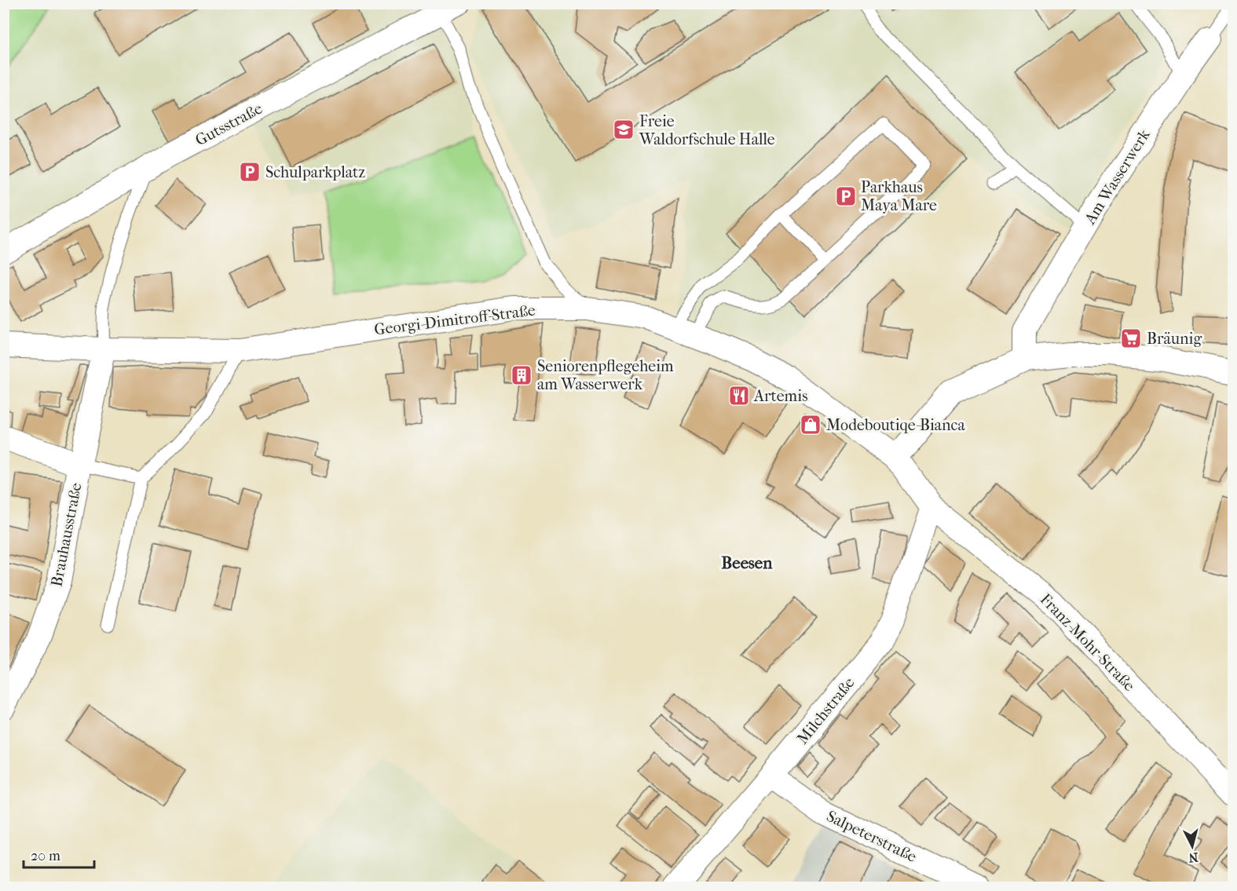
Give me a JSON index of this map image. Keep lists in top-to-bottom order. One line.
{"streets":{"street":["Gutsstraße","Am Wasserwerk","Georgi-Dimitroff-Straße","Brauhausstraße","Franz-Mohr-Straße","Milchstraße","Salpeterstraße"]},"crossings":[["Georgi-Dimitroff-Straße","Brauhausstraße"],["Georgi-Dimitroff-Straße","Franz-Mohr-Straße"],["Franz-Mohr-Straße","Milchstraße"],["Milchstraße","Salpeterstraße"]],"districts":["Beesen"],"places":{"school or university":["Freie Waldorfschule Halle"],"parking":["Schulparkplatz","Parkhaus Maya Mare"],"supermarket":["Bräunig"],"building":["Seniorenpflegeheim am Wasserwerk"],"restaurant":["Artemis"],"shop":["Modeboutiqe-Bianca"]},"scale_bar":"20 m","north":"bottom"}
